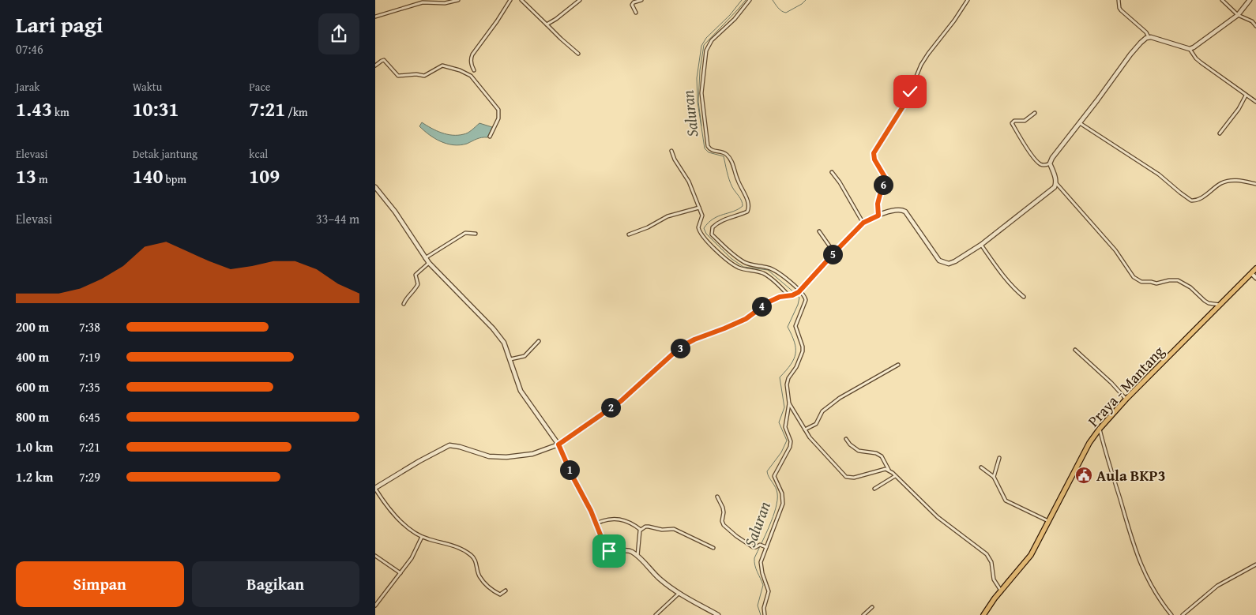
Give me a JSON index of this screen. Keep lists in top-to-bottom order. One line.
{"streets":{"main road":["Praya - Mantang"]},"water":["Saluran"],"places":{"public building":["Aula BKP3"]},"page":{"heading":["Lari pagi","07:46"],"stats":[["Jarak","1.43 km"],["Waktu","10:31"],["Pace","7:21 /km"],["Elevasi","13 m"],["Detak jantung","140 bpm"],["kcal","109"]],"pins":["6","5","4","3","2","1"],"chart":["Elevasi","33–44 m"],"list":[{"name":"200 m","note":"7:38"},{"name":"400 m","note":"7:19"},{"name":"600 m","note":"7:35"},{"name":"800 m","note":"6:45"},{"name":"1.0 km","note":"7:21"},{"name":"1.2 km","note":"7:29"}],"buttons":["Simpan","Bagikan"]}}
